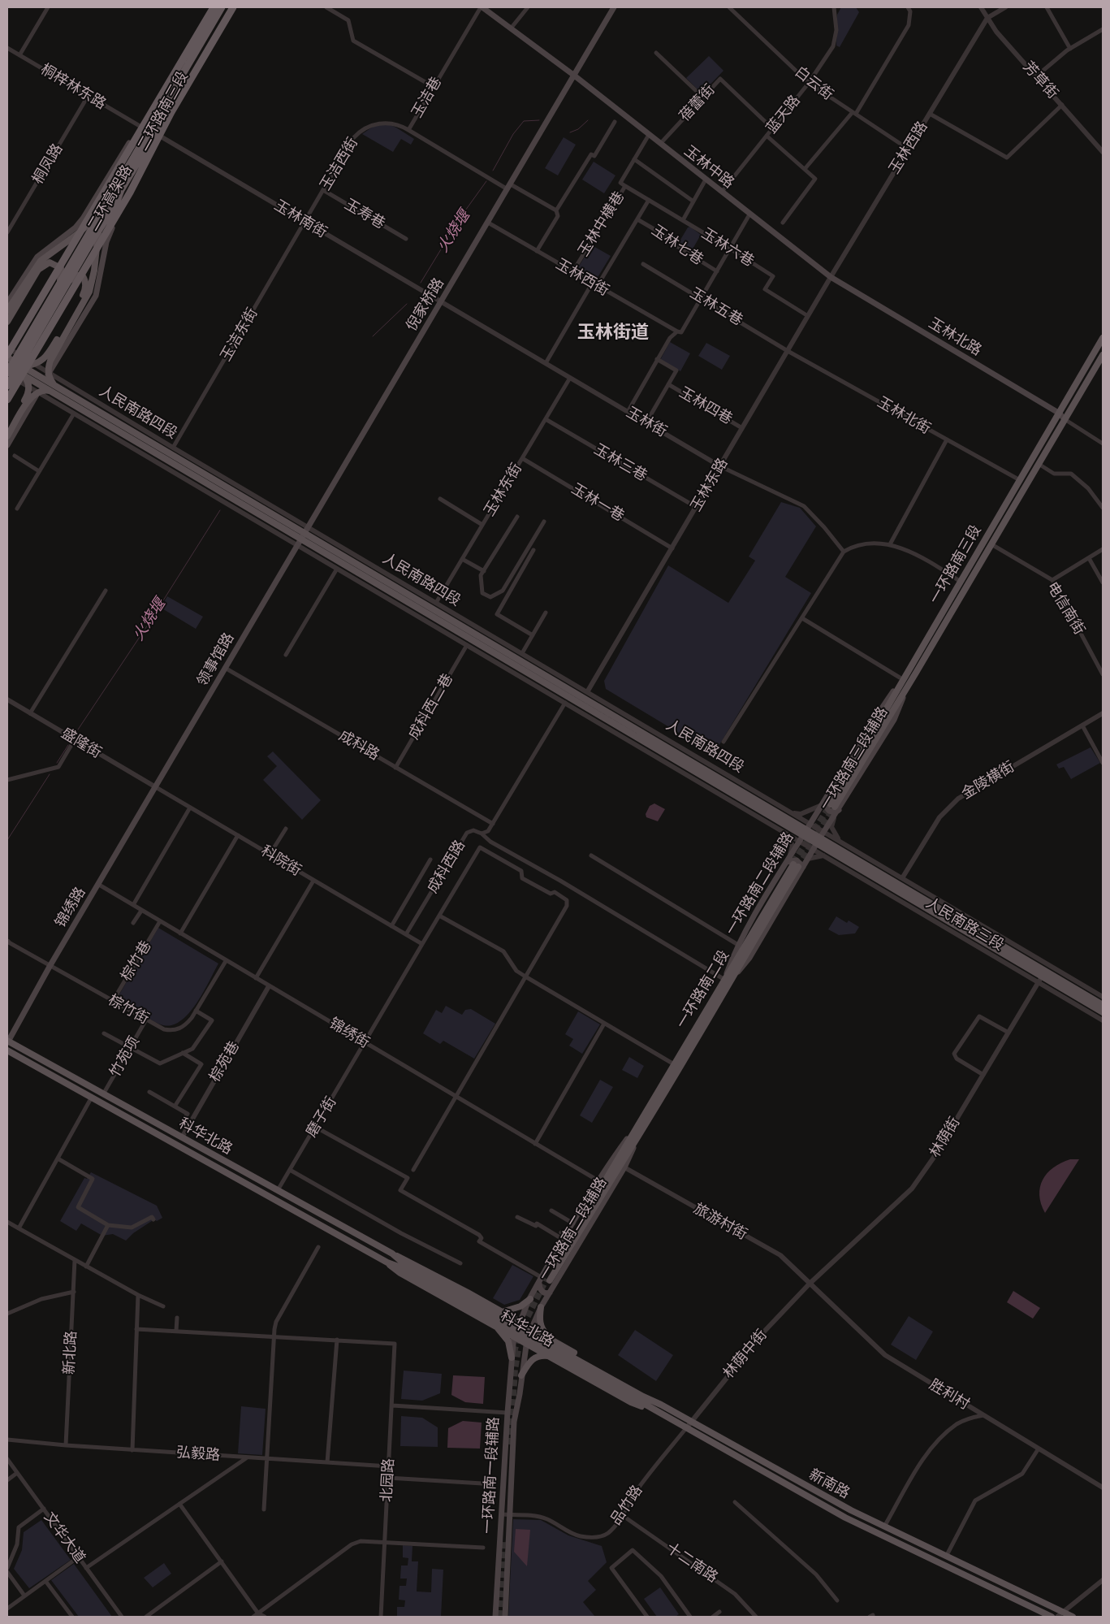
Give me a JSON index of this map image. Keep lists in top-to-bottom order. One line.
{"streets":{"highway":["二环高架路"],"main road":["二环路南三段","玉林中路","倪家桥路","玉林北路","人民南路四段","一环路南三段","领事馆路","一环路南三段辅路","一环路南二段辅路","锦绣路","人民南路三段","一环路南二段","科华北路","一环路南一段辅路","新南路"],"street":["芳草街","白云街","桐梓林东路","玉洁巷","蓓蕾街","蓝天路","玉林西路","桐凤路","玉洁西街","玉寿巷","玉林南街","玉林中横巷","玉林七巷","玉林六巷","玉林西街","玉林五巷","玉洁东街","玉林四巷","玉林北街","玉林街","玉林三巷","玉林东路","玉林东街","玉林一巷","电信南街","成科西二巷","盛隆街","成科路","金陵横街","科院街","成科西路","棕竹巷","棕竹街","锦绣街","竹苑项","棕苑巷","磨子街","林荫街","旅游村街","新北路","林荫中街","胜利村","弘毅路","北园路","品竹路","文华大道","十二南路"]},"crossings":[["芳草街","玉林西路"],["白云街","蓝天路"],["白云街","玉林西路"],["桐梓林东路","二环路南三段"],["桐梓林东路","桐凤路"],["玉洁巷","玉洁西街"],["玉洁巷","玉林中路"],["玉洁巷","倪家桥路"],["蓓蕾街","蓝天路"],["蓓蕾街","玉林中路"],["二环路南三段","二环高架路"],["二环路南三段","玉林南街"],["二环路南三段","人民南路四段"],["蓝天路","玉林中路"],["玉林西路","玉林中路"],["玉林西路","玉林北路"],["玉林西路","玉林东路"],["玉洁西街","玉寿巷"],["玉洁西街","玉林南街"],["玉洁西街","玉洁东街"],["玉林中路","玉林中横巷"],["玉林中路","倪家桥路"],["玉林中路","玉林北路"],["玉林中路","玉林东路"],["二环高架路","人民南路四段"],["玉林南街","倪家桥路"],["玉林南街","玉洁东街"],["玉林南街","玉林街"],["玉林中横巷","玉林六巷"],["玉林中横巷","玉林西街"],["玉林六巷","玉林东路"],["玉林西街","倪家桥路"],["倪家桥路","人民南路四段"],["倪家桥路","玉林街"],["倪家桥路","领事馆路"],["玉林五巷","玉林北街"],["玉林五巷","玉林东路"],["玉洁东街","人民南路四段"],["玉林北路","玉林东路"],["玉林北路","一环路南三段"],["玉林四巷","玉林东路"],["人民南路四段","玉林东路"],["人民南路四段","玉林东街"],["人民南路四段","一环路南三段辅路"],["人民南路四段","一环路南二段辅路"],["人民南路四段","人民南路三段"],["玉林北街","玉林东路"],["玉林北街","一环路南三段"],["玉林街","玉林东路"],["玉林街","玉林东街"],["玉林三巷","玉林东路"],["玉林三巷","玉林东街"],["玉林东路","玉林一巷"],["玉林东街","玉林一巷"],["一环路南三段","电信南街"],["一环路南三段","一环路南三段辅路"],["领事馆路","盛隆街"],["领事馆路","成科路"],["领事馆路","科院街"],["领事馆路","锦绣路"],["成科西二巷","成科路"],["盛隆街","科院街"],["盛隆街","锦绣路"],["成科路","成科西路"],["一环路南三段辅路","一环路南二段辅路"],["一环路南三段辅路","人民南路三段"],["金陵横街","人民南路三段"],["科院街","成科西路"],["科院街","锦绣路"],["一环路南二段辅路","人民南路三段"],["一环路南二段辅路","一环路南二段"],["一环路南二段辅路","锦绣街"],["一环路南二段辅路","科华北路"],["一环路南二段辅路","旅游村街"],["一环路南二段辅路","一环路南一段辅路"],["锦绣路","棕竹街"],["锦绣路","锦绣街"],["锦绣路","科华北路"],["人民南路三段","林荫街"],["棕竹巷","棕竹街"],["棕竹巷","锦绣街"],["棕竹街","锦绣街"],["棕竹街","竹苑项"],["锦绣街","棕苑巷"],["锦绣街","磨子街"],["竹苑项","科华北路"],["棕苑巷","科华北路"],["磨子街","科华北路"],["科华北路","一环路南一段辅路"],["科华北路","新南路"],["林荫街","旅游村街"],["林荫街","林荫中街"],["林荫街","胜利村"],["旅游村街","林荫中街"],["旅游村街","胜利村"],["新北路","弘毅路"],["林荫中街","胜利村"],["林荫中街","新南路"],["林荫中街","品竹路"],["弘毅路","北园路"],["一环路南一段辅路","品竹路"],["新南路","品竹路"],["品竹路","十二南路"]],"districts":["玉林街道"],"water":["火烧堰"]}
